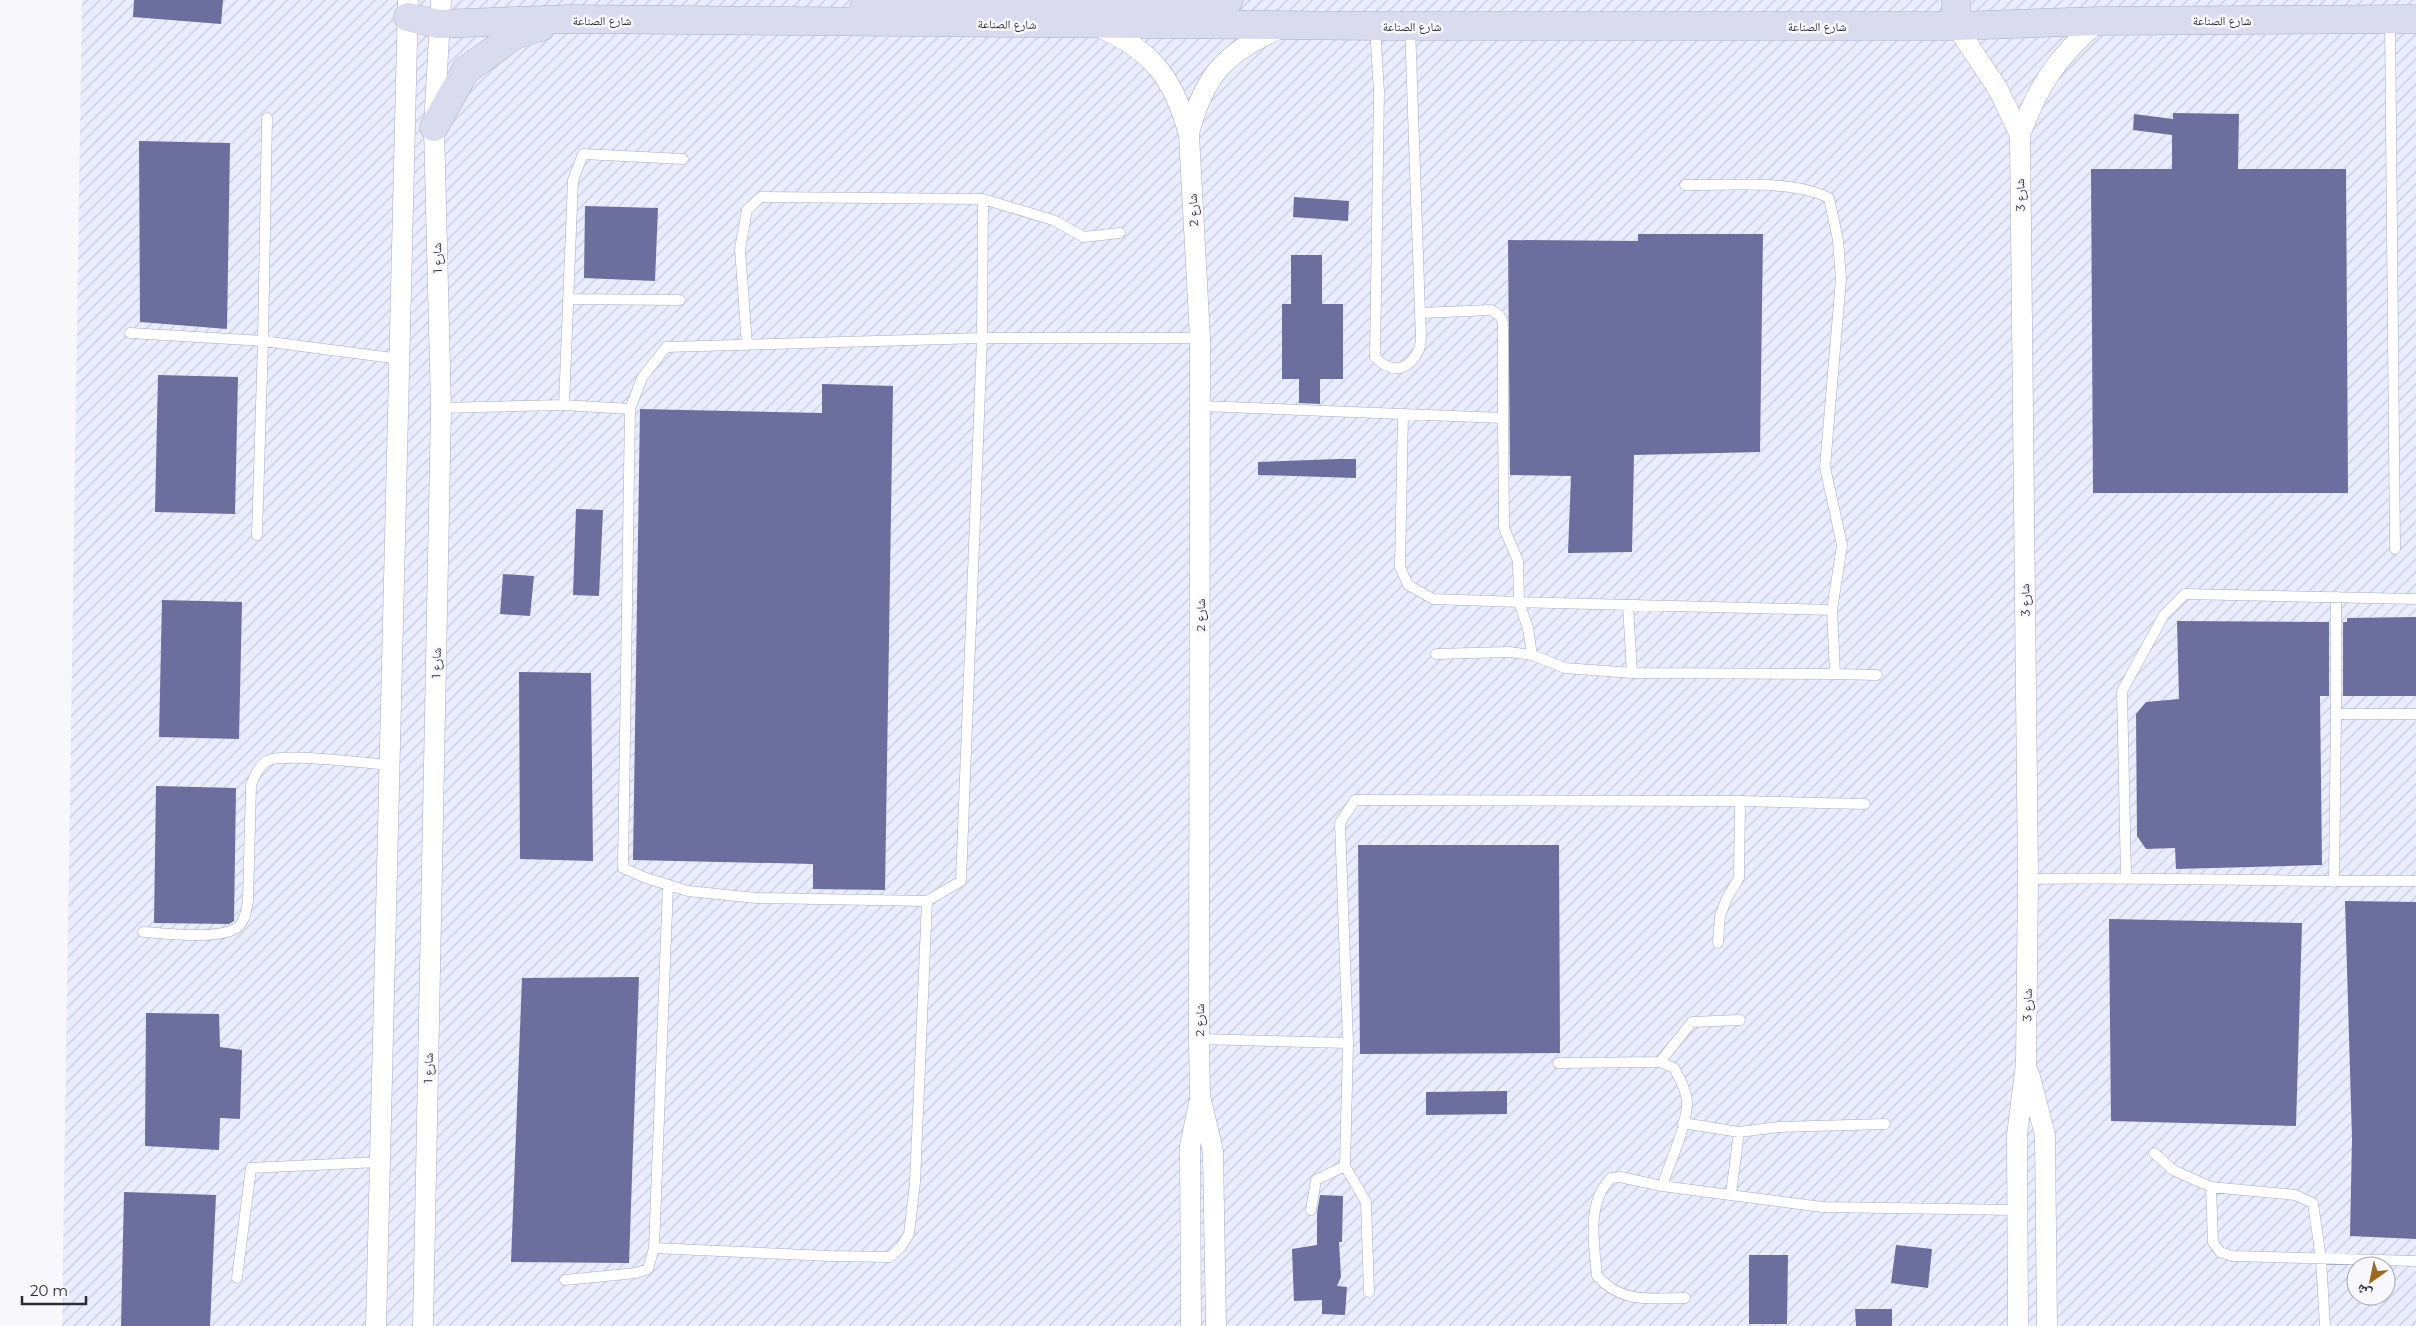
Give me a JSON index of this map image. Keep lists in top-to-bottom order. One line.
{"streets":{"street":["شارع الصناعة","شارع 3","شارع 2","شارع 1"]},"crossings":[["شارع الصناعة","شارع 3"],["شارع الصناعة","شارع 2"],["شارع الصناعة","شارع 1"]],"scale_bar":"20 m","north":"bottom left"}
